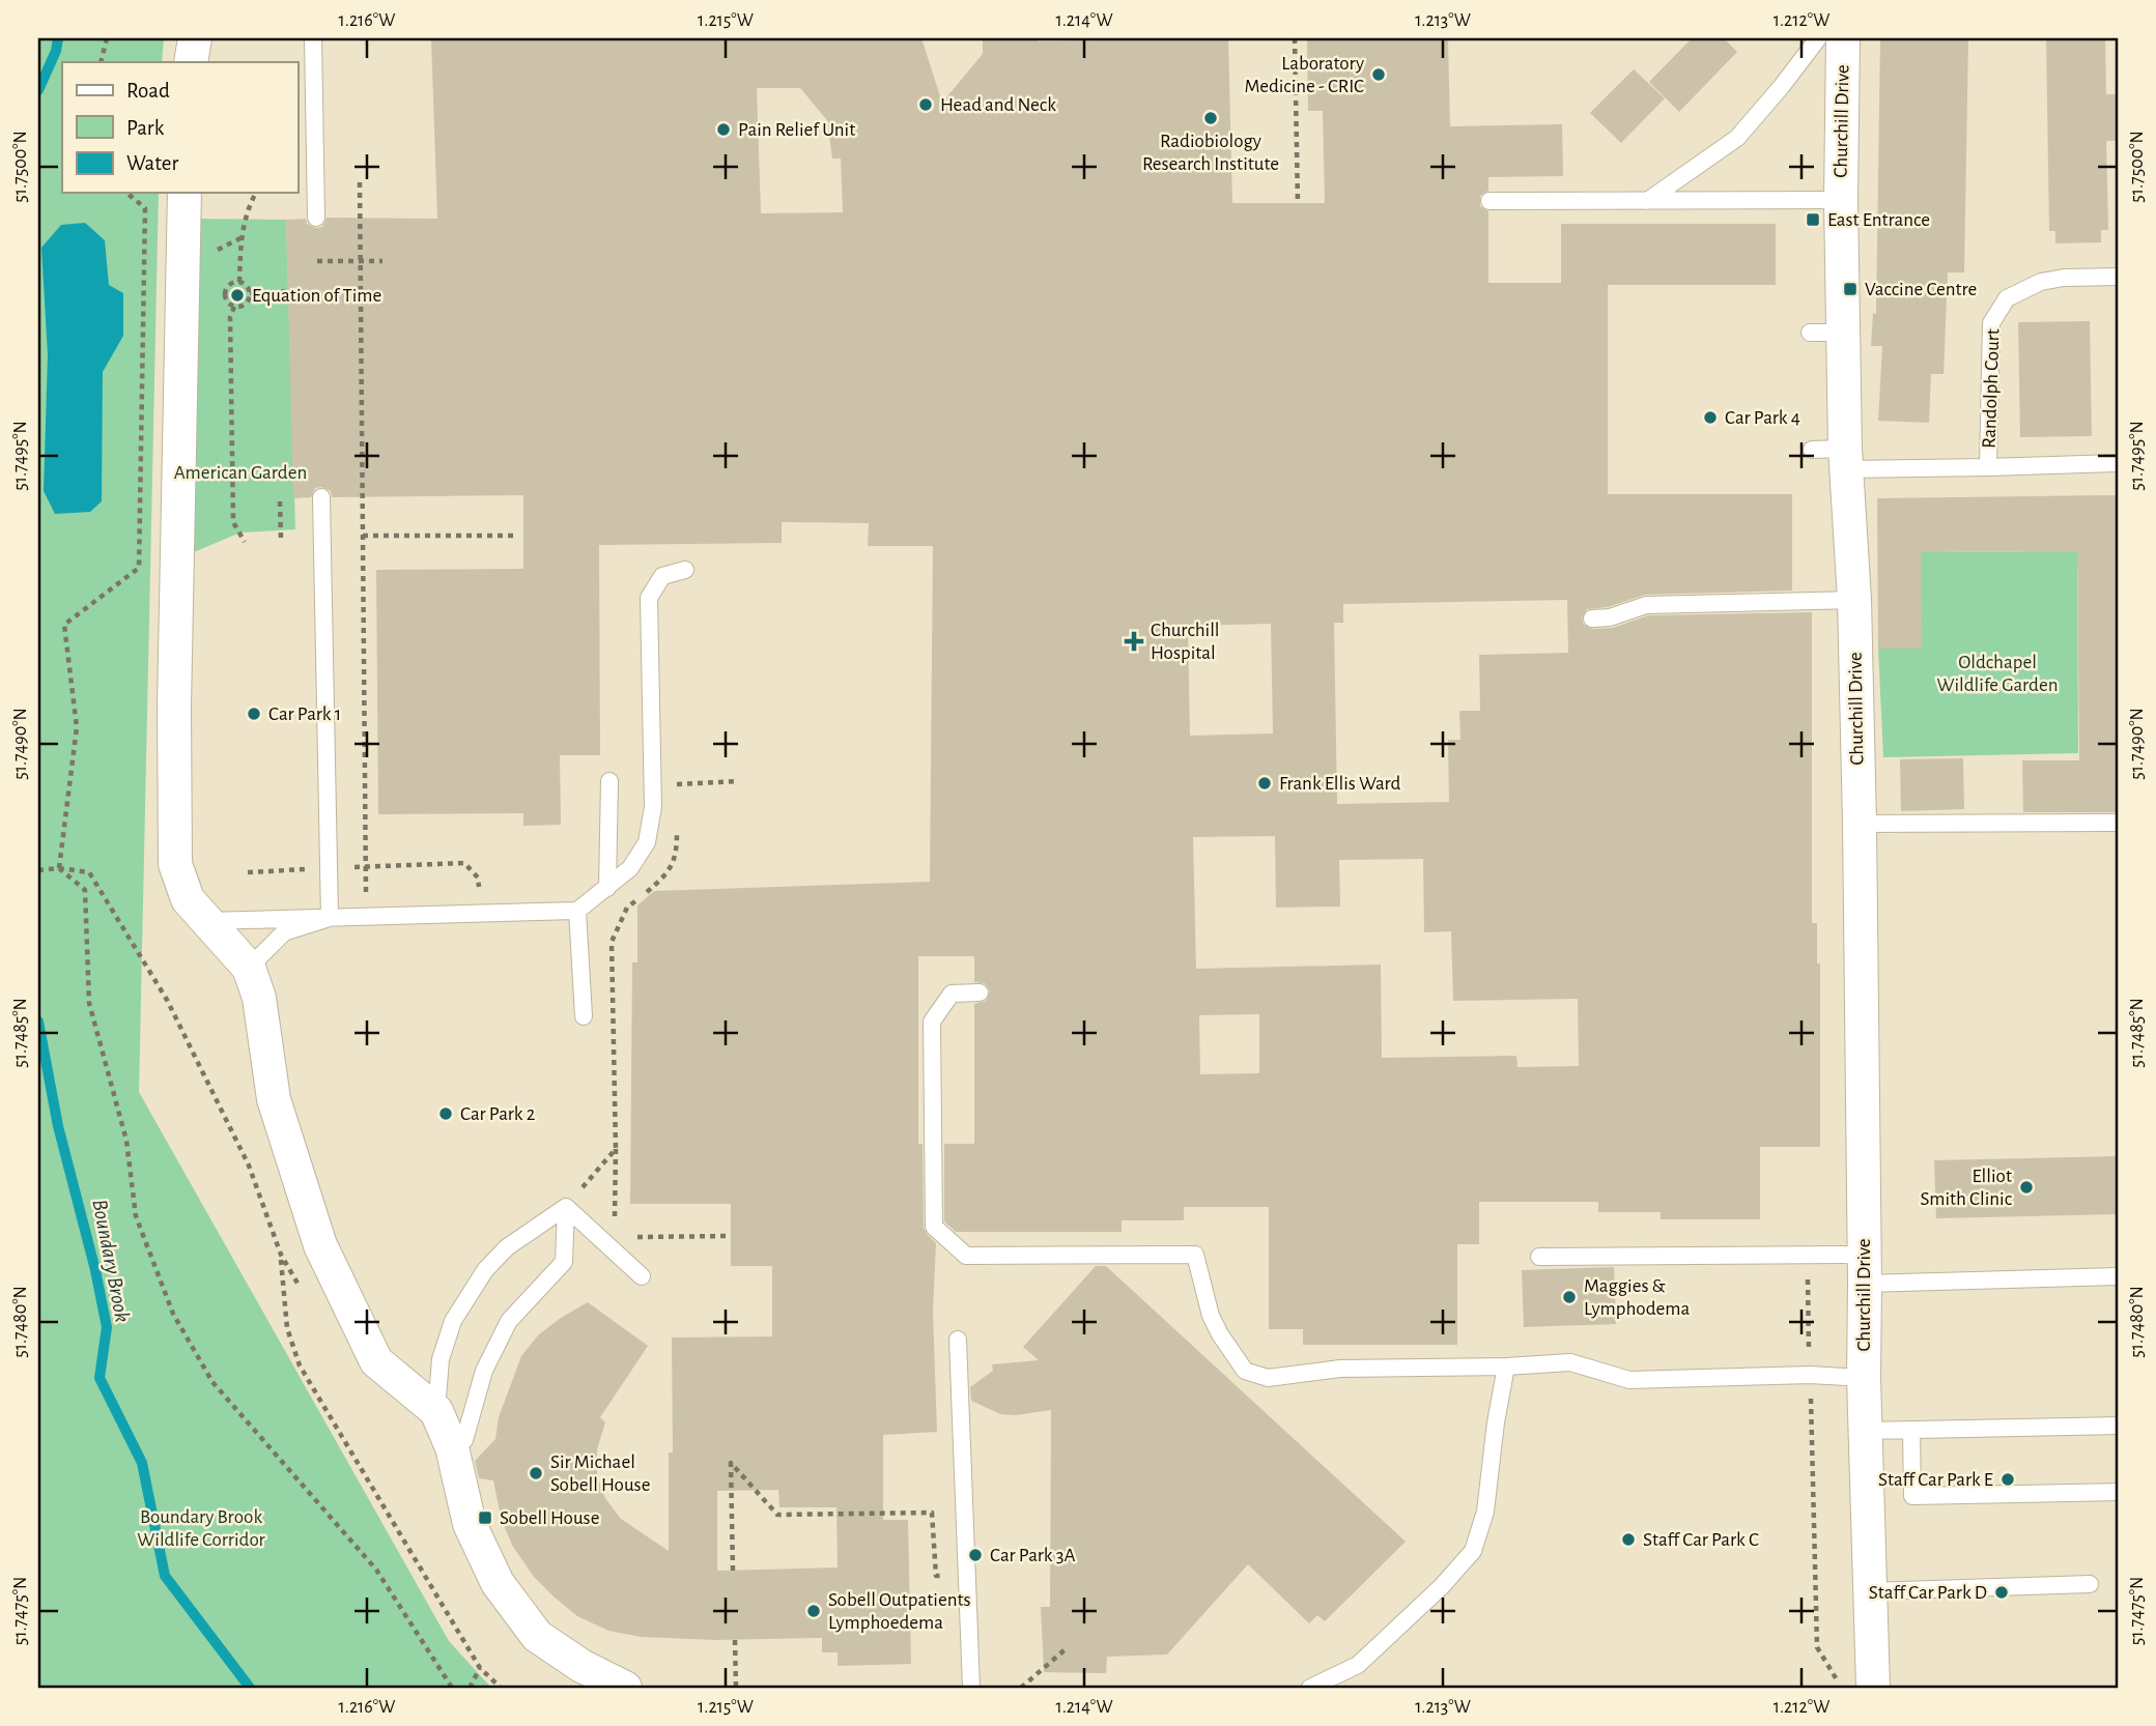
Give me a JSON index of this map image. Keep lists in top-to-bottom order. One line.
{"streets":{"street":["Churchill Drive"],"lane":["Randolph Court"]},"crossings":[["Churchill Drive","Randolph Court"]],"water":["Boundary Brook"],"parks":["American Garden","Oldchapel Wildlife Garden","Boundary Brook Wildlife Corridor"],"places":{"other":["Laboratory Medicine - CRIC","Head and Neck","Radiobiology Research Institute","Pain Relief Unit","Equation of Time","Car Park 4","Car Park 1","Frank Ellis Ward","Car Park 2","Elliot Smith Clinic","Maggies & Lymphodema","Sir Michael Sobell House","Staff Car Park E","Staff Car Park C","Car Park 3A","Staff Car Park D","Sobell Outpatients Lymphoedema"],"transit":["East Entrance","Vaccine Centre","Sobell House"],"health":["Churchill Hospital"]},"legend":["Road","Park","Water"],"coordinates":["1.216°W","1.215°W","1.214°W","1.213°W","1.212°W","51.7500°N","51.7495°N","51.7490°N","51.7485°N","51.7480°N","51.7475°N"]}
